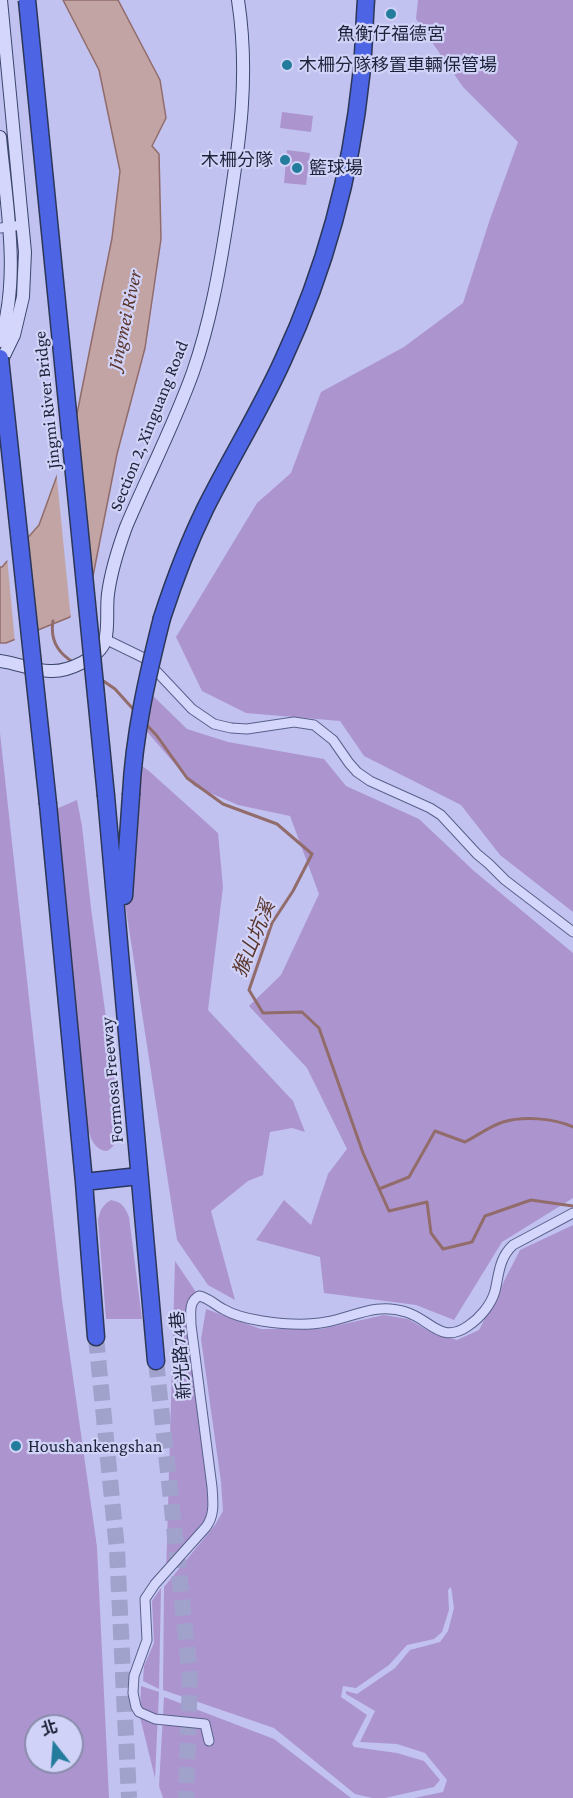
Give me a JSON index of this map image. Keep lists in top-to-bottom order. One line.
{"streets":{"highway":["Jingmi River Bridge","Formosa Freeway"],"street":["Section 2, Xinguang Road","新光路74巷"]},"crossings":[["Jingmi River Bridge","Formosa Freeway"]],"water":["Jingmei River","猴山坑溪"],"places":["魚衡仔福德宮","木柵分隊移置車輛保管場","木柵分隊","籃球場","Houshankengshan"],"north":"top"}
